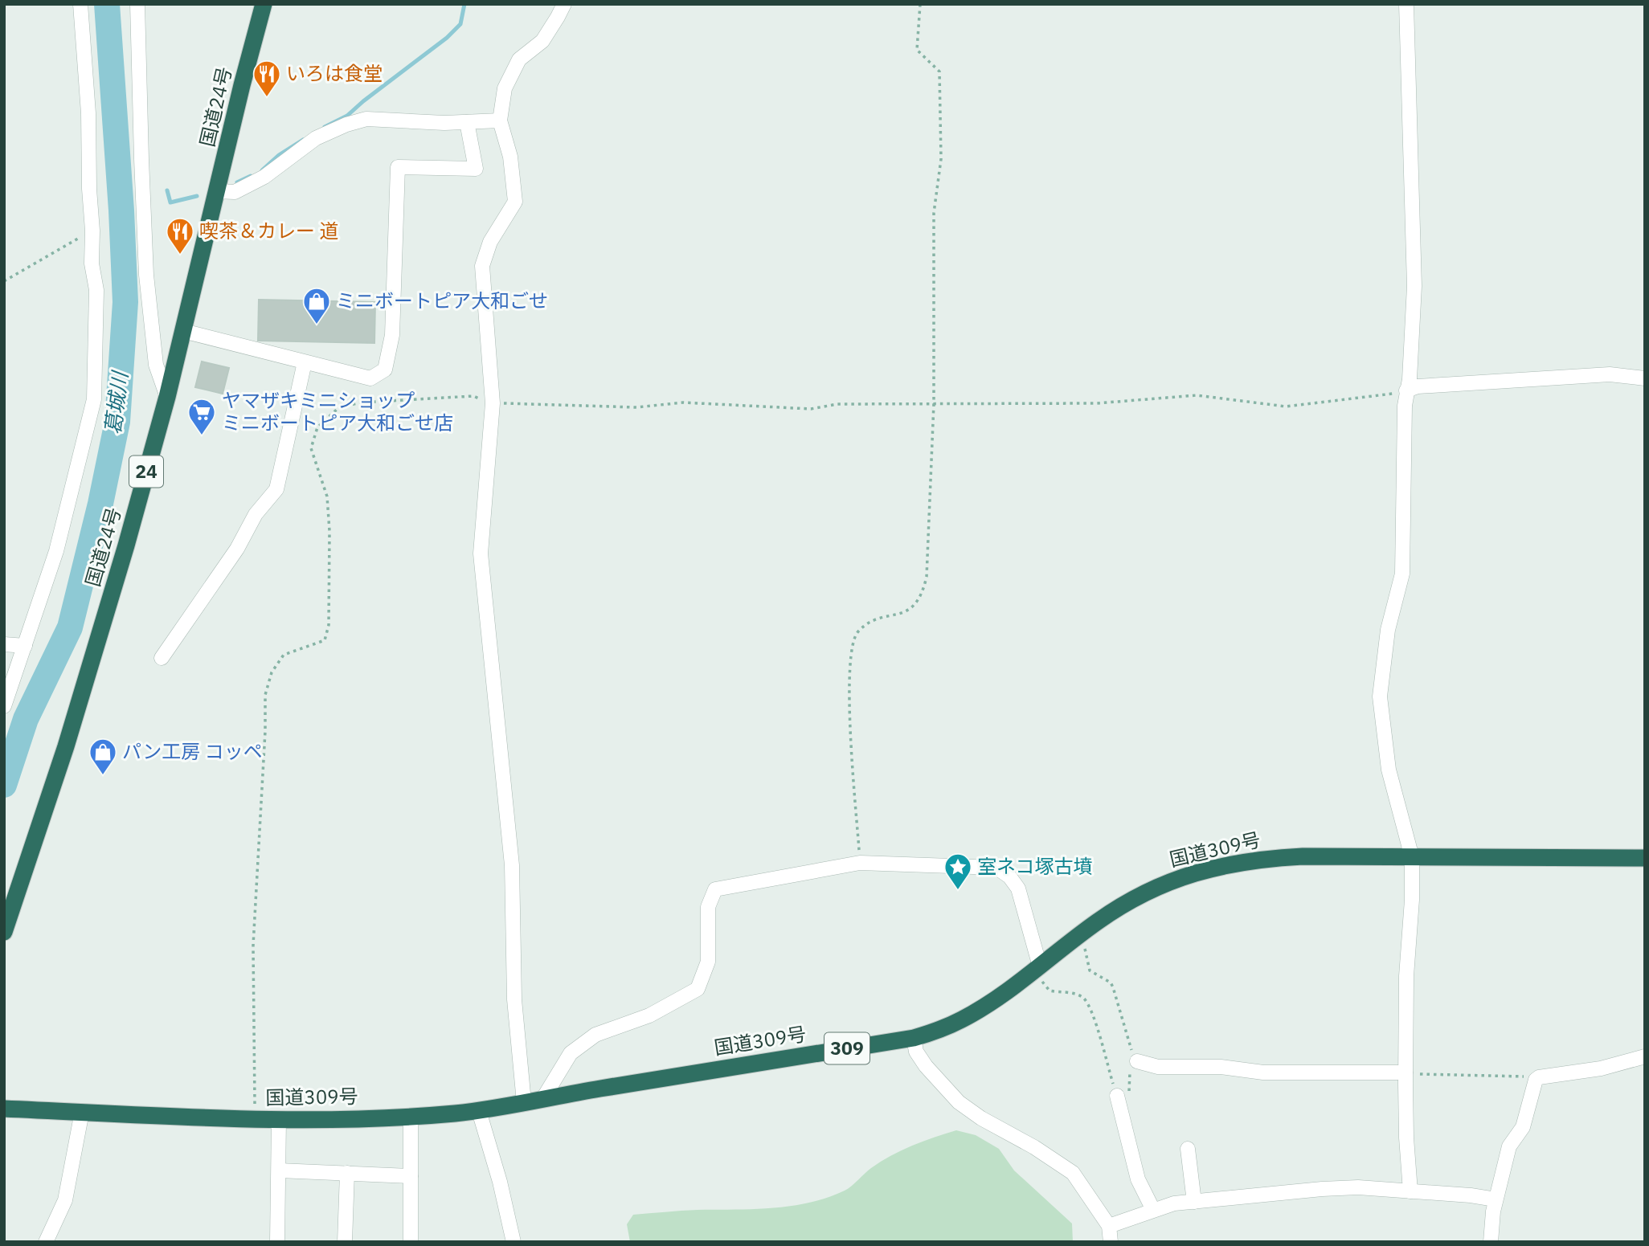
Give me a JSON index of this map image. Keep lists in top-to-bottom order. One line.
{"streets":{"highway":["国道24号","24","国道309号","309"]},"water":["葛城川"],"places":{"restaurant":["いろは食堂","喫茶＆カレー 道"],"shop":["ミニボートピア大和ごせ","パン工房 コッペ"],"supermarket":["ヤマザキミニショップ ミニボートピア大和ごせ店"],"place":["室ネコ塚古墳"]}}
